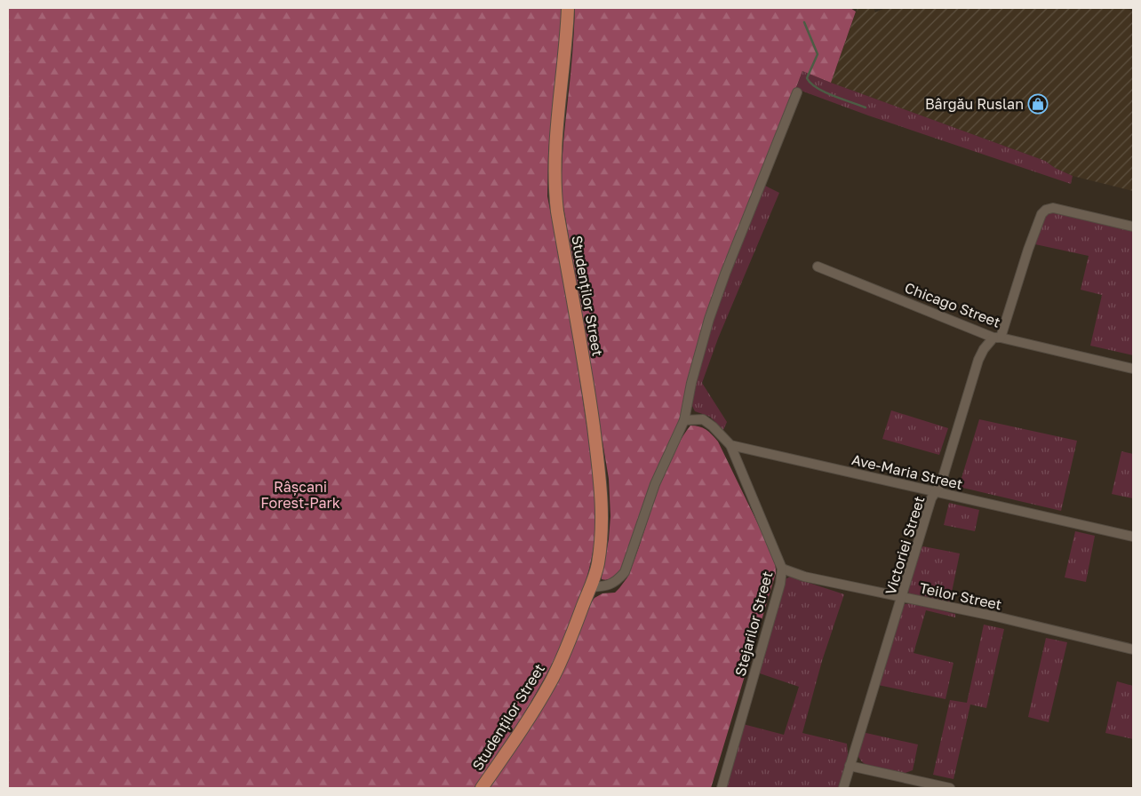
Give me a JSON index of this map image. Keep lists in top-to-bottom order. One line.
{"streets":{"main road":["Studenților Street"],"street":["Chicago Street","Ave-Maria Street","Victoriei Street","Teilor Street","Stejarilor Street"]},"crossings":[["Chicago Street","Victoriei Street"],["Ave-Maria Street","Victoriei Street"],["Ave-Maria Street","Stejarilor Street"],["Victoriei Street","Teilor Street"],["Teilor Street","Stejarilor Street"]],"parks":["Râșcani Forest-Park"],"places":{"shop":["Bârgău Ruslan"]}}
